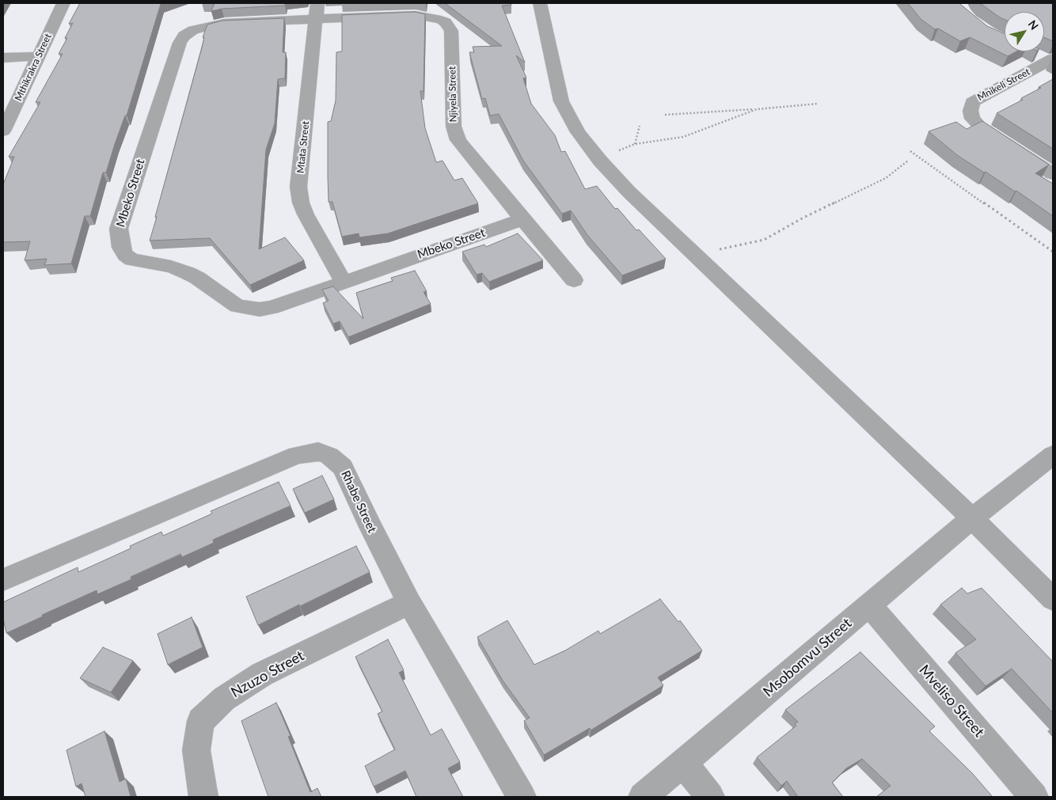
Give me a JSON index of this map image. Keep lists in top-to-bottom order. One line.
{"streets":{"street":["Mthikrakra Street","Mnikeli Street","Njiyela Street","Mtata Street","Mbeko Street","Rhabe Street","Msobomvu Street","Nzuzo Street","Mveliso Street"]},"crossings":[["Njiyela Street","Mtata Street"],["Njiyela Street","Mbeko Street"],["Mtata Street","Mbeko Street"],["Rhabe Street","Nzuzo Street"],["Msobomvu Street","Mveliso Street"]],"north":"top right"}
